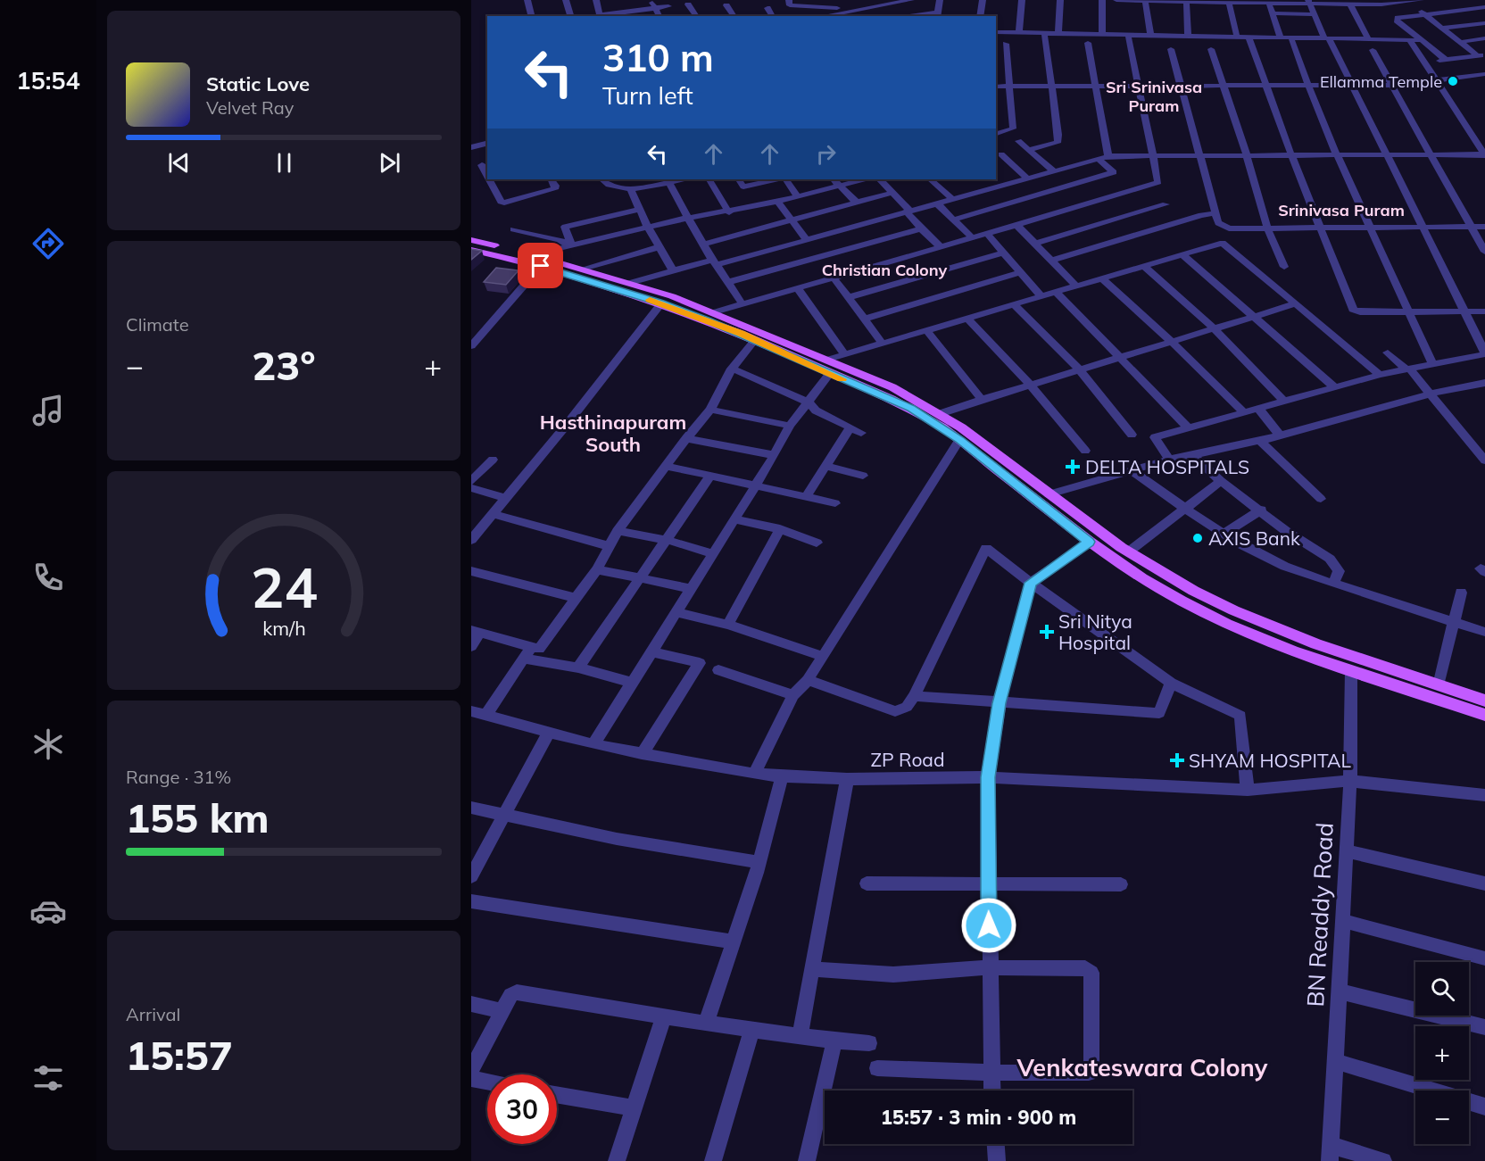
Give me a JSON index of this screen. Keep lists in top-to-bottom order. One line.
{"streets":{"street":["ZP Road","BN Readdy Road"]},"crossings":[["ZP Road","BN Readdy Road"]],"districts":["Sri Srinivasa Puram","Srinivasa Puram","Christian Colony","Hasthinapuram South","Venkateswara Colony"],"places":{"other":["Ellamma Temple","AXIS Bank"],"health":["DELTA HOSPITALS","Sri Nitya Hospital","SHYAM HOSPITAL"]},"page":{"tabs":"15:54","turn":["310 m","Turn left"],"song":["Static Love","Velvet Ray"],"tile":["Climate",["Range · 31%","155 km"],["Arrival","15:57"]],"heat":["−","23°","+"],"map_buttons":["+","−"],"limit":"30","trip":"15:57 · 3 min · 900 m","gauge":["24","km/h"]}}
